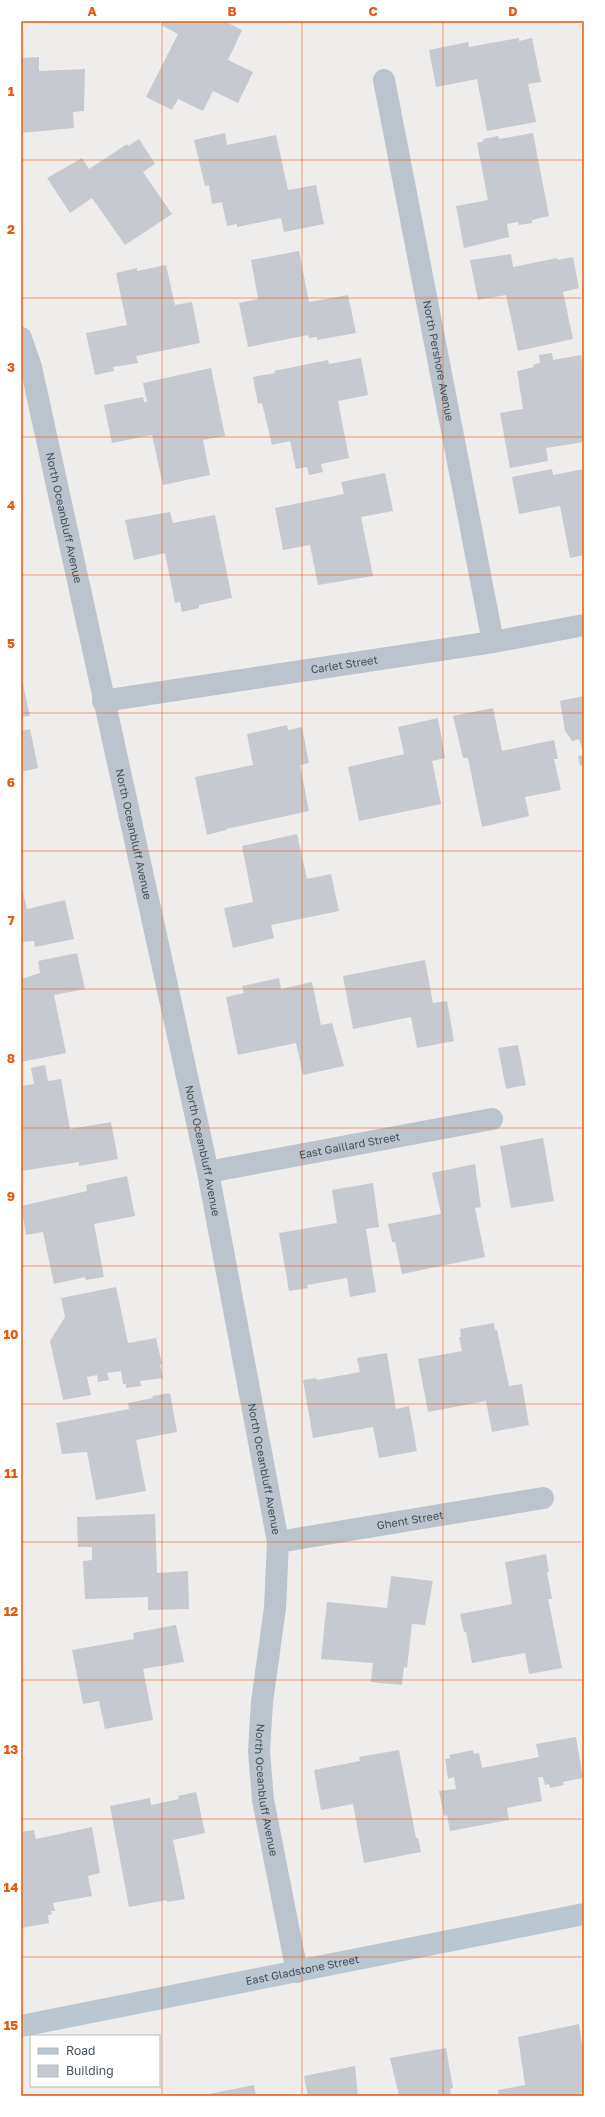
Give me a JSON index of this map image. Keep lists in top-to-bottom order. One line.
{"streets":{"street":["North Pershore Avenue","North Oceanbluff Avenue","Carlet Street","East Gaillard Street","Ghent Street","East Gladstone Street"]},"crossings":[["North Pershore Avenue","Carlet Street"],["North Oceanbluff Avenue","Carlet Street"],["North Oceanbluff Avenue","East Gaillard Street"],["North Oceanbluff Avenue","Ghent Street"],["North Oceanbluff Avenue","East Gladstone Street"]],"legend":["Road","Building"],"grid":{"columns":["A","B","C","D"],"rows":["1","2","3","4","5","6","7","8","9","10","11","12","13","14","15"]}}
